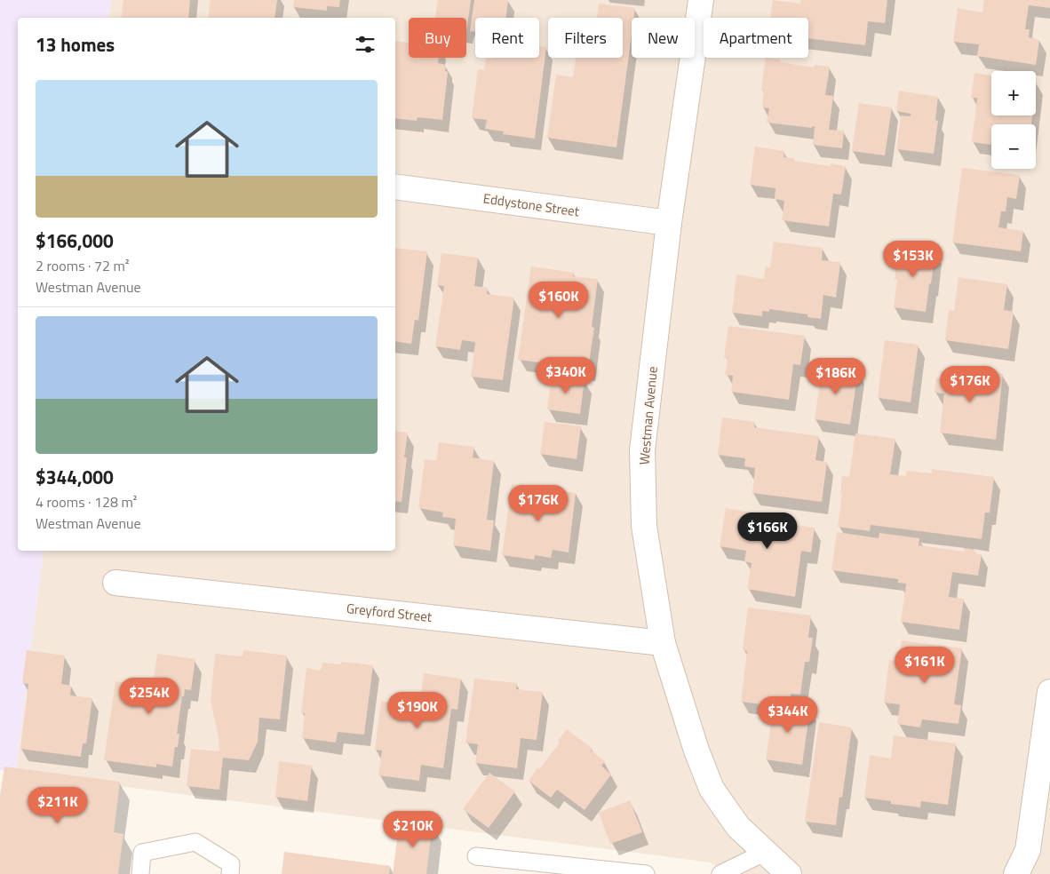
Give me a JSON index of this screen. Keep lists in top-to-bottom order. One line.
{"streets":{"street":["Eddystone Street","Westman Avenue","Greyford Street"]},"crossings":[["Eddystone Street","Westman Avenue"],["Westman Avenue","Greyford Street"]],"page":{"chip":["Buy","Rent","Filters","New","Apartment"],"heading":"13 homes","map_buttons":["+","−"],"list":[{"name":"$166,000","note":"2 rooms · 72 m² · Westman Avenue"},{"name":"$344,000","note":"4 rooms · 128 m² · Westman Avenue"}],"price":["$153K","$160K","$340K","$186K","$176K","$176K","$166K","$161K","$254K","$190K","$344K","$211K","$210K"]}}
